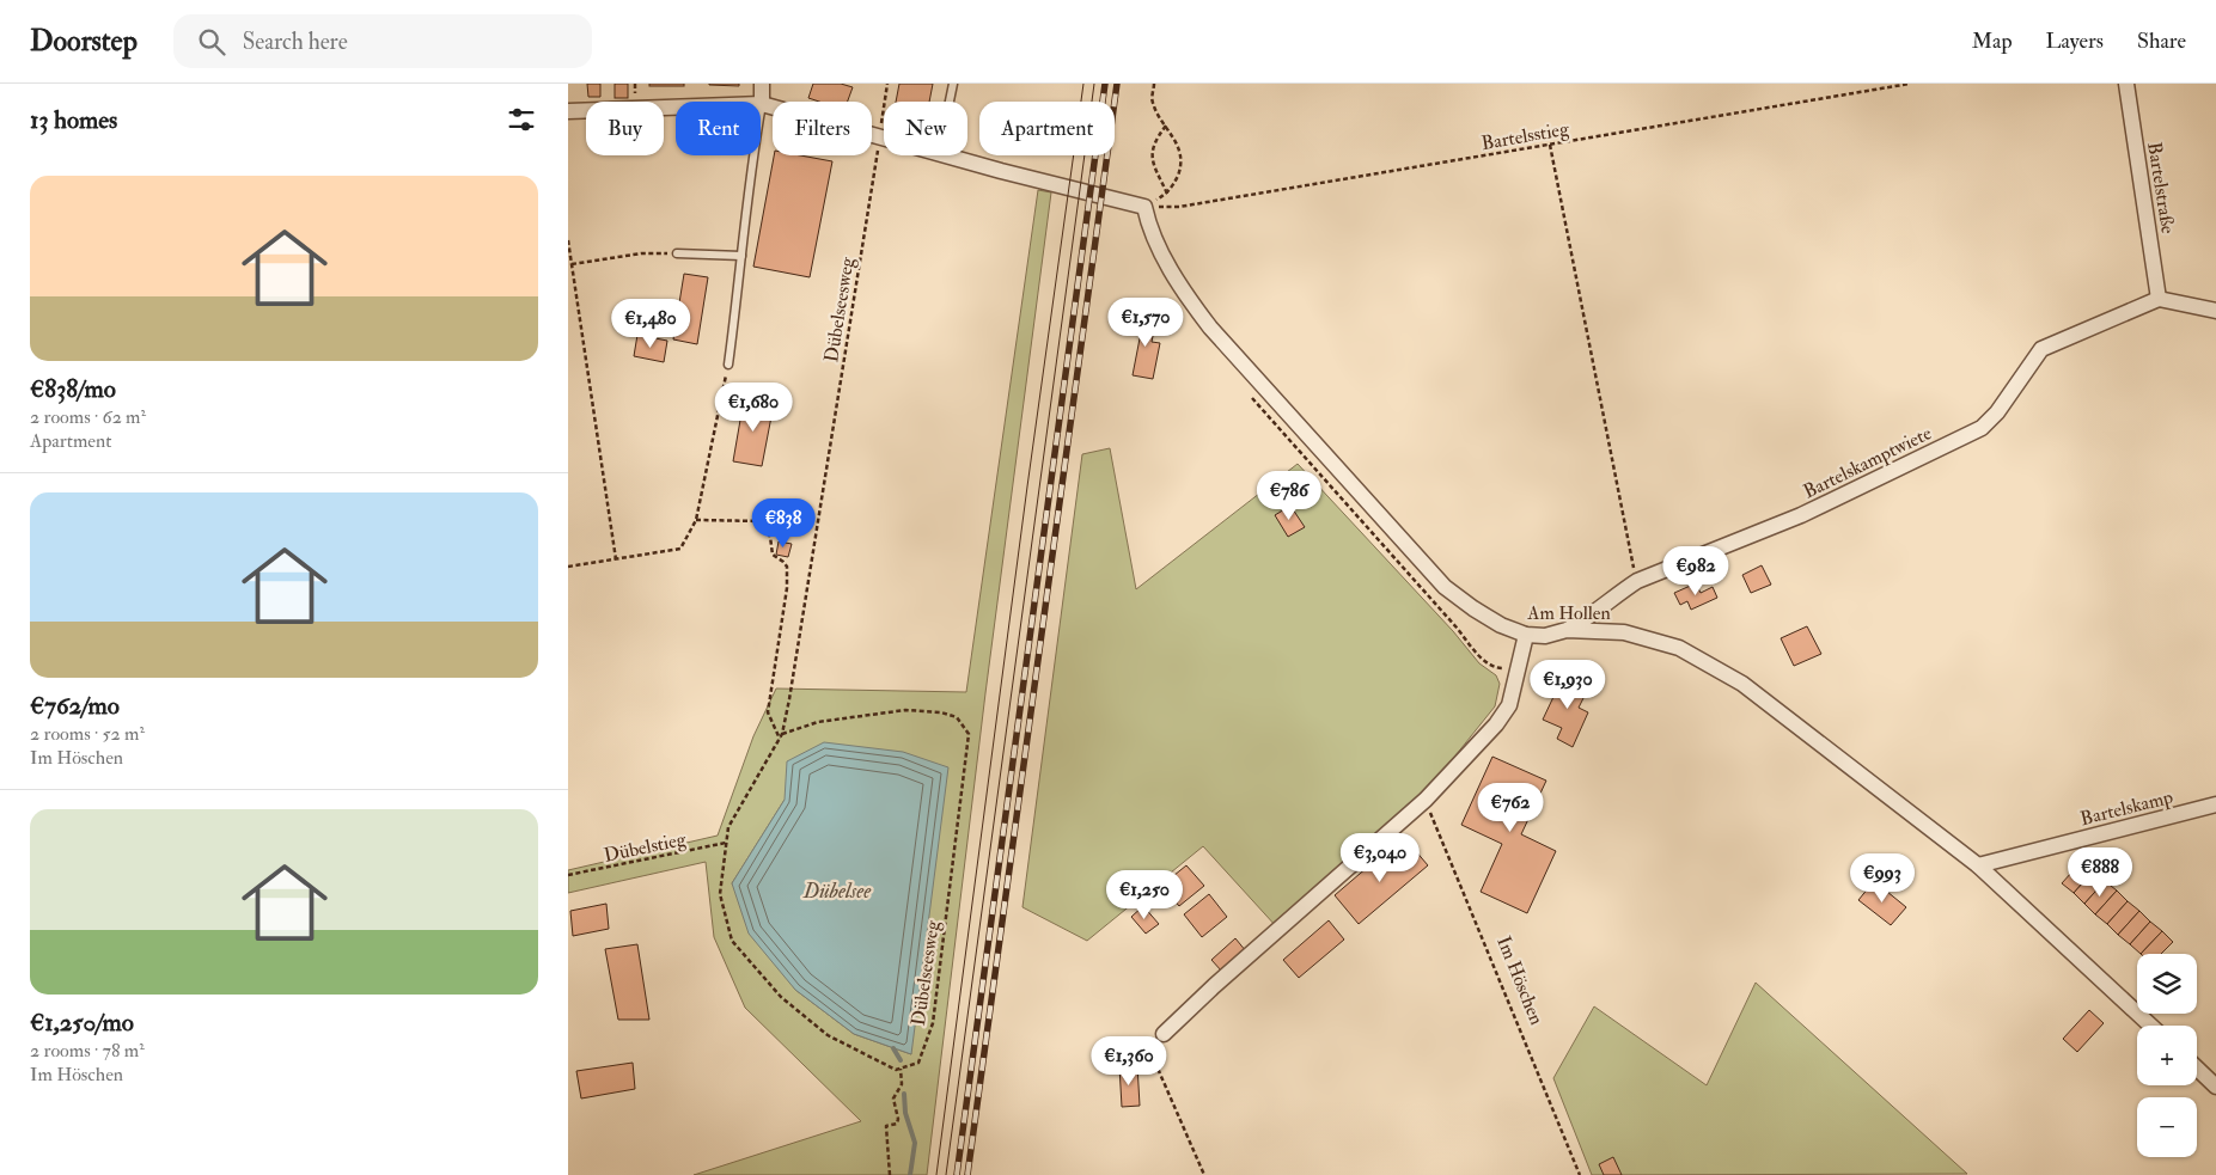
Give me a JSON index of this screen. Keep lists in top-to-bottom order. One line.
{"streets":{"street":["Bartelstraße","Bartelskamptwiete","Am Hollen","Bartelskamp"],"path":["Bartelsstieg","Dübelseesweg","Dübelstieg","Im Höschen"]},"crossings":[["Bartelsstieg","Am Hollen"],["Bartelstraße","Bartelskamptwiete"],["Dübelseesweg","Dübelstieg"],["Bartelskamptwiete","Am Hollen"],["Am Hollen","Bartelskamp"]],"water":["Dübelsee"],"page":{"header":"Doorstep","search":"Search here","nav":["Map","Layers","Share"],"heading":"13 homes","chip":["Buy","Rent","Filters","New","Apartment"],"list":[{"name":"€838/mo","note":"2 rooms · 62 m² · Apartment"},{"name":"€762/mo","note":"2 rooms · 52 m² · Im Höschen"},{"name":"€1,250/mo","note":"2 rooms · 78 m² · Im Höschen"}],"price":["€1,570","€1,480","€1,680","€786","€838","€982","€1,930","€762","€3,040","€888","€993","€1,250","€1,360"],"map_buttons":["+","−"]}}
